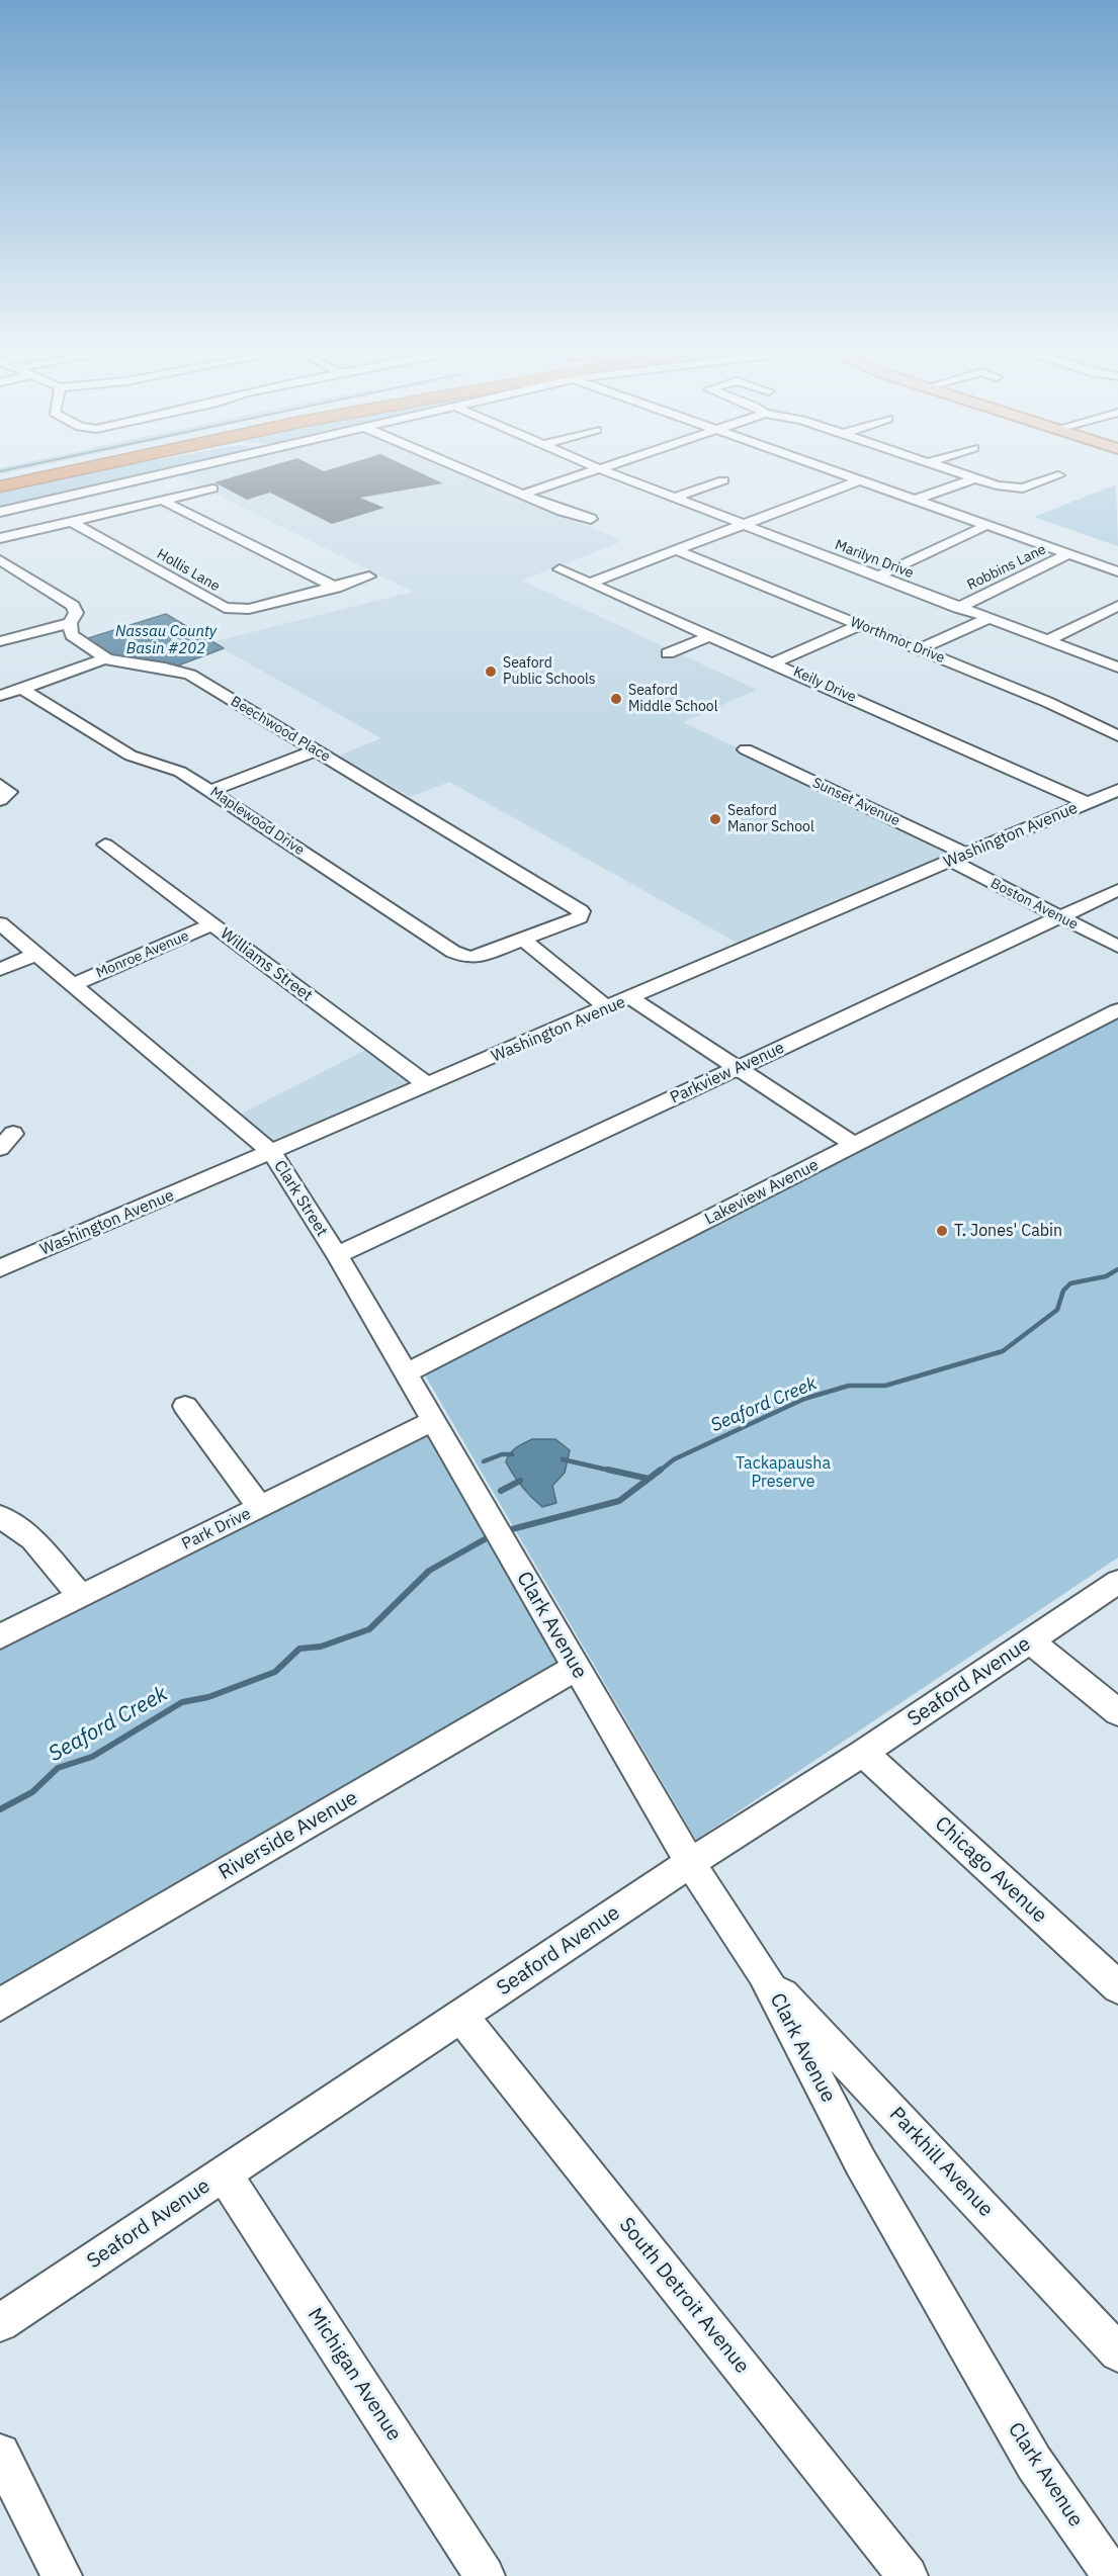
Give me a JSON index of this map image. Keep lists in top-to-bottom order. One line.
{"streets":{"street":["Marilyn Drive","Robbins Lane","Hollis Lane","Worthmor Drive","Keily Drive","Beechwood Place","Sunset Avenue","Maplewood Drive","Washington Avenue","Boston Avenue","Monroe Avenue","Williams Street","Parkview Avenue","Lakeview Avenue","Clark Street","Park Drive","Clark Avenue","Seaford Avenue","Riverside Avenue","Chicago Avenue","Parkhill Avenue","South Detroit Avenue","Michigan Avenue"]},"crossings":[["Marilyn Drive","Robbins Lane"],["Keily Drive","Washington Avenue"],["Beechwood Place","Maplewood Drive"],["Sunset Avenue","Washington Avenue"],["Sunset Avenue","Boston Avenue"],["Washington Avenue","Boston Avenue"],["Washington Avenue","Williams Street"],["Washington Avenue","Clark Street"],["Boston Avenue","Parkview Avenue"],["Monroe Avenue","Williams Street"],["Monroe Avenue","Clark Street"],["Parkview Avenue","Clark Street"],["Lakeview Avenue","Clark Street"],["Clark Street","Park Drive"],["Clark Street","Clark Avenue"],["Clark Avenue","Seaford Avenue"],["Clark Avenue","Riverside Avenue"],["Clark Avenue","Parkhill Avenue"],["Seaford Avenue","Chicago Avenue"],["Seaford Avenue","South Detroit Avenue"],["Seaford Avenue","Michigan Avenue"]],"water":["Nassau County Basin #202","Seaford Creek"],"parks":["Tackapausha Preserve"],"places":["Seaford Public Schools","Seaford Middle School","Seaford Manor School","T. Jones' Cabin"]}
